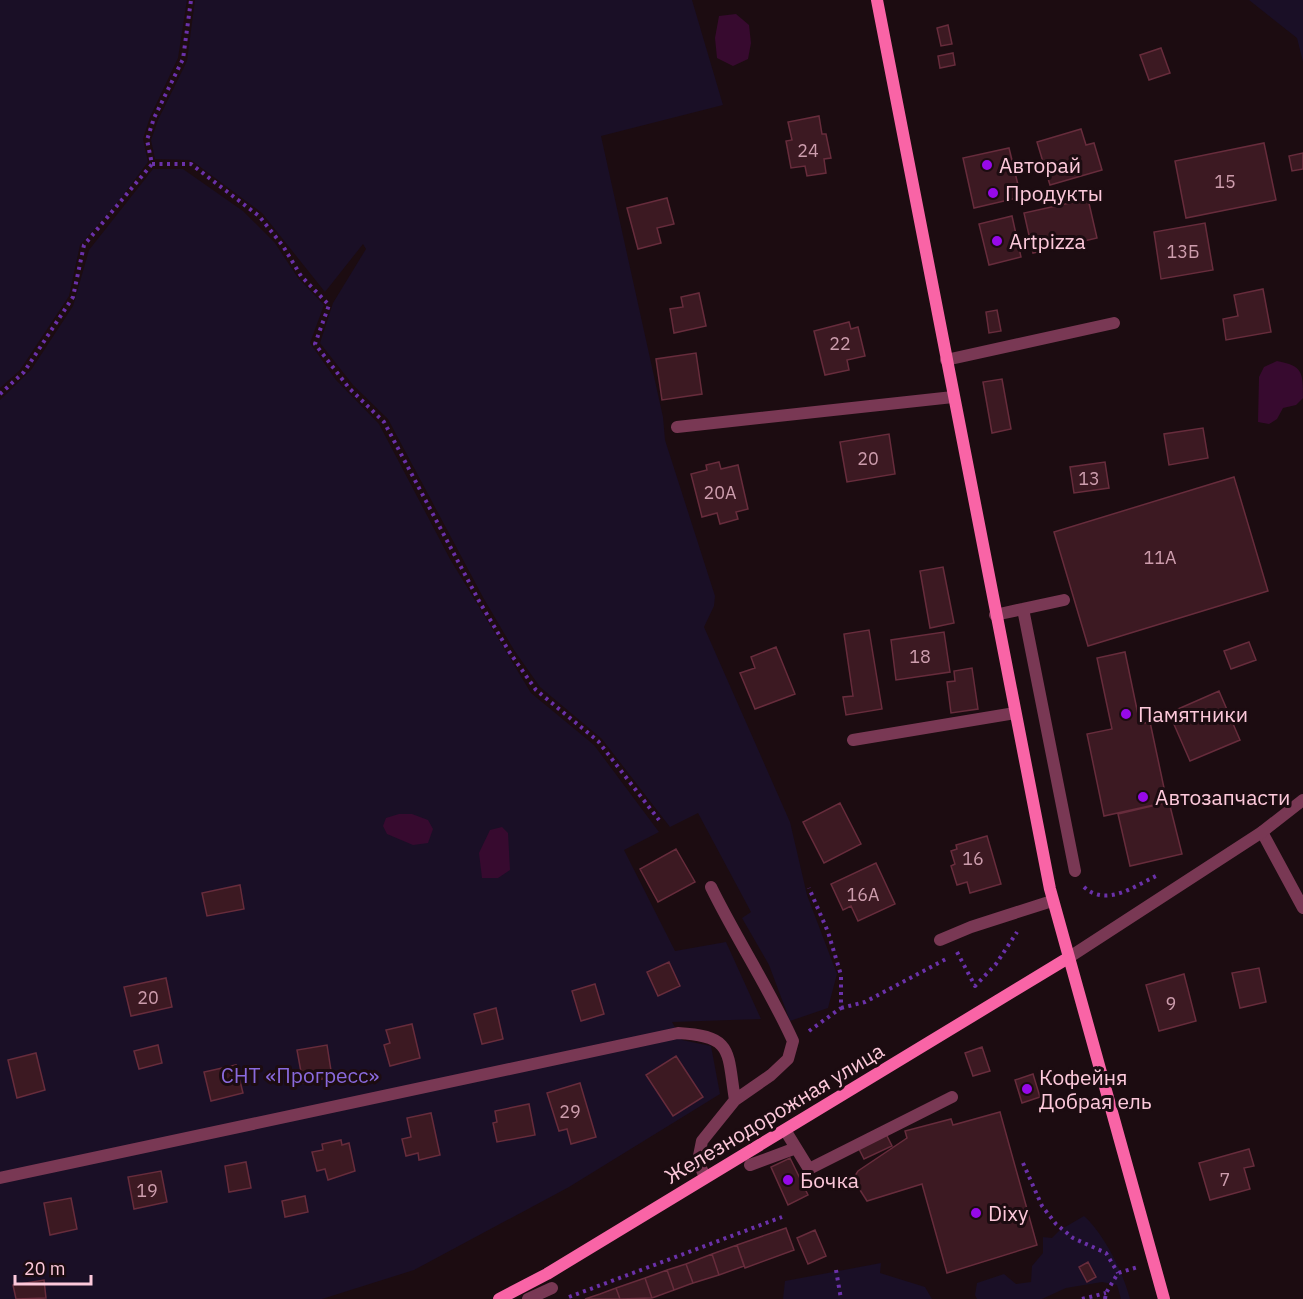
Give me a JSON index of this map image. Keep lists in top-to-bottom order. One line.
{"streets":{"main road":["Железнодорожная улица"]},"parks":["СНТ «Прогресс»"],"places":["Авторай","Продукты","Artpizza","Памятники","Автозапчасти","Кофейня Добрая ель","Бочка","Dixy"],"house_numbers":["24","15","13Б","22","20","13","20А","11А","18","16","16А","20","9","29","7","19"],"scale_bar":"20 m"}
